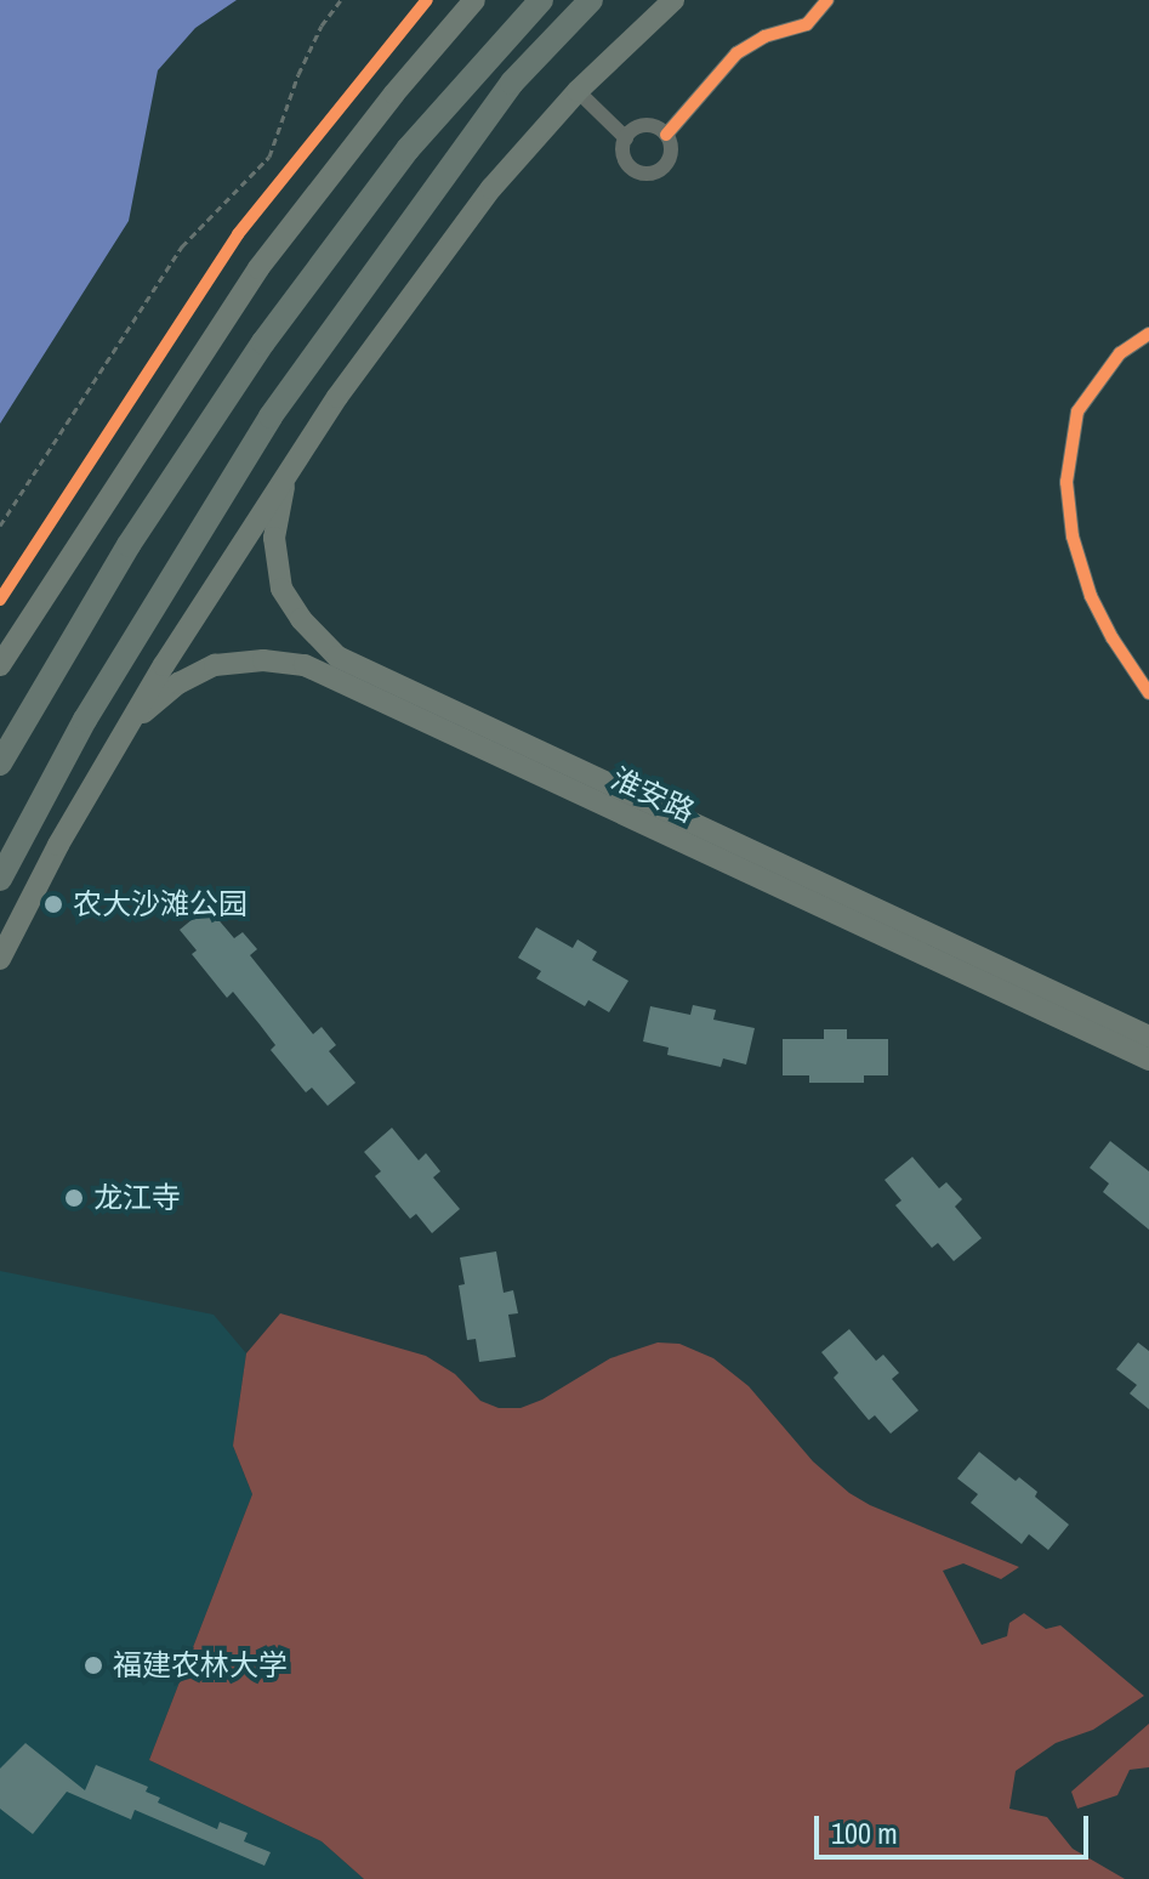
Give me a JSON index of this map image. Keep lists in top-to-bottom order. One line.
{"streets":{"main road":["淮安路"]},"places":["农大沙滩公园","龙江寺","福建农林大学"],"scale_bar":"100 m"}
